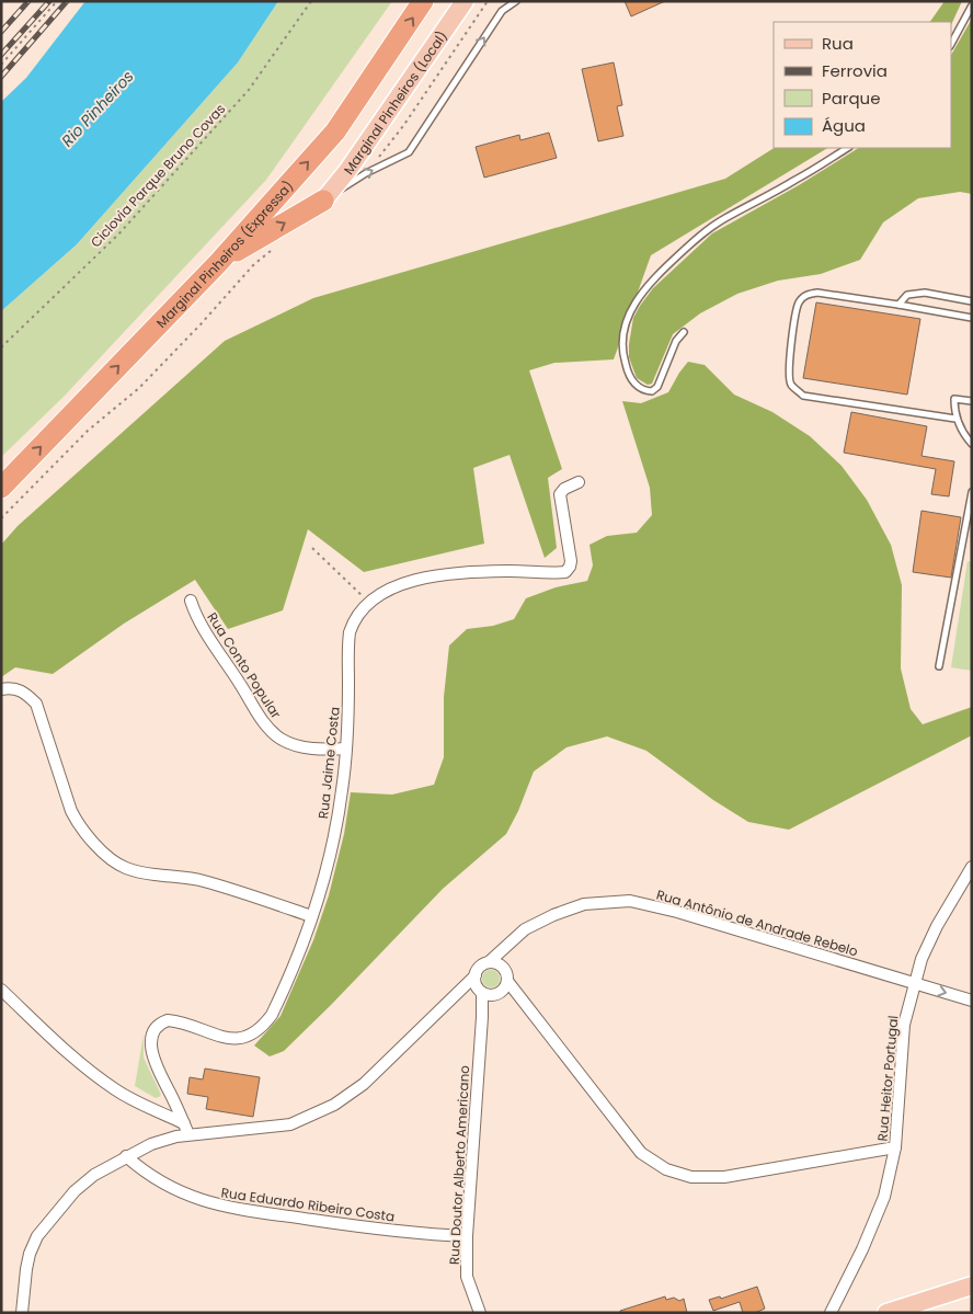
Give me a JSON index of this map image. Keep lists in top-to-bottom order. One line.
{"streets":{"highway":["Marginal Pinheiros (Expressa)"],"main road":["Marginal Pinheiros (Local)"],"street":["Rua Conto Popular","Rua Jaime Costa","Rua Antônio de Andrade Rebelo","Rua Heitor Portugal","Rua Doutor Alberto Americano","Rua Eduardo Ribeiro Costa"],"path":["Ciclovia Parque Bruno Covas"]},"crossings":[["Rua Conto Popular","Rua Jaime Costa"],["Rua Antônio de Andrade Rebelo","Rua Heitor Portugal"],["Rua Antônio de Andrade Rebelo","Rua Doutor Alberto Americano"],["Rua Doutor Alberto Americano","Rua Eduardo Ribeiro Costa"]],"one_way":["Marginal Pinheiros (Expressa)"],"water":["Rio Pinheiros"],"legend":["Rua","Ferrovia","Parque","Água"]}
